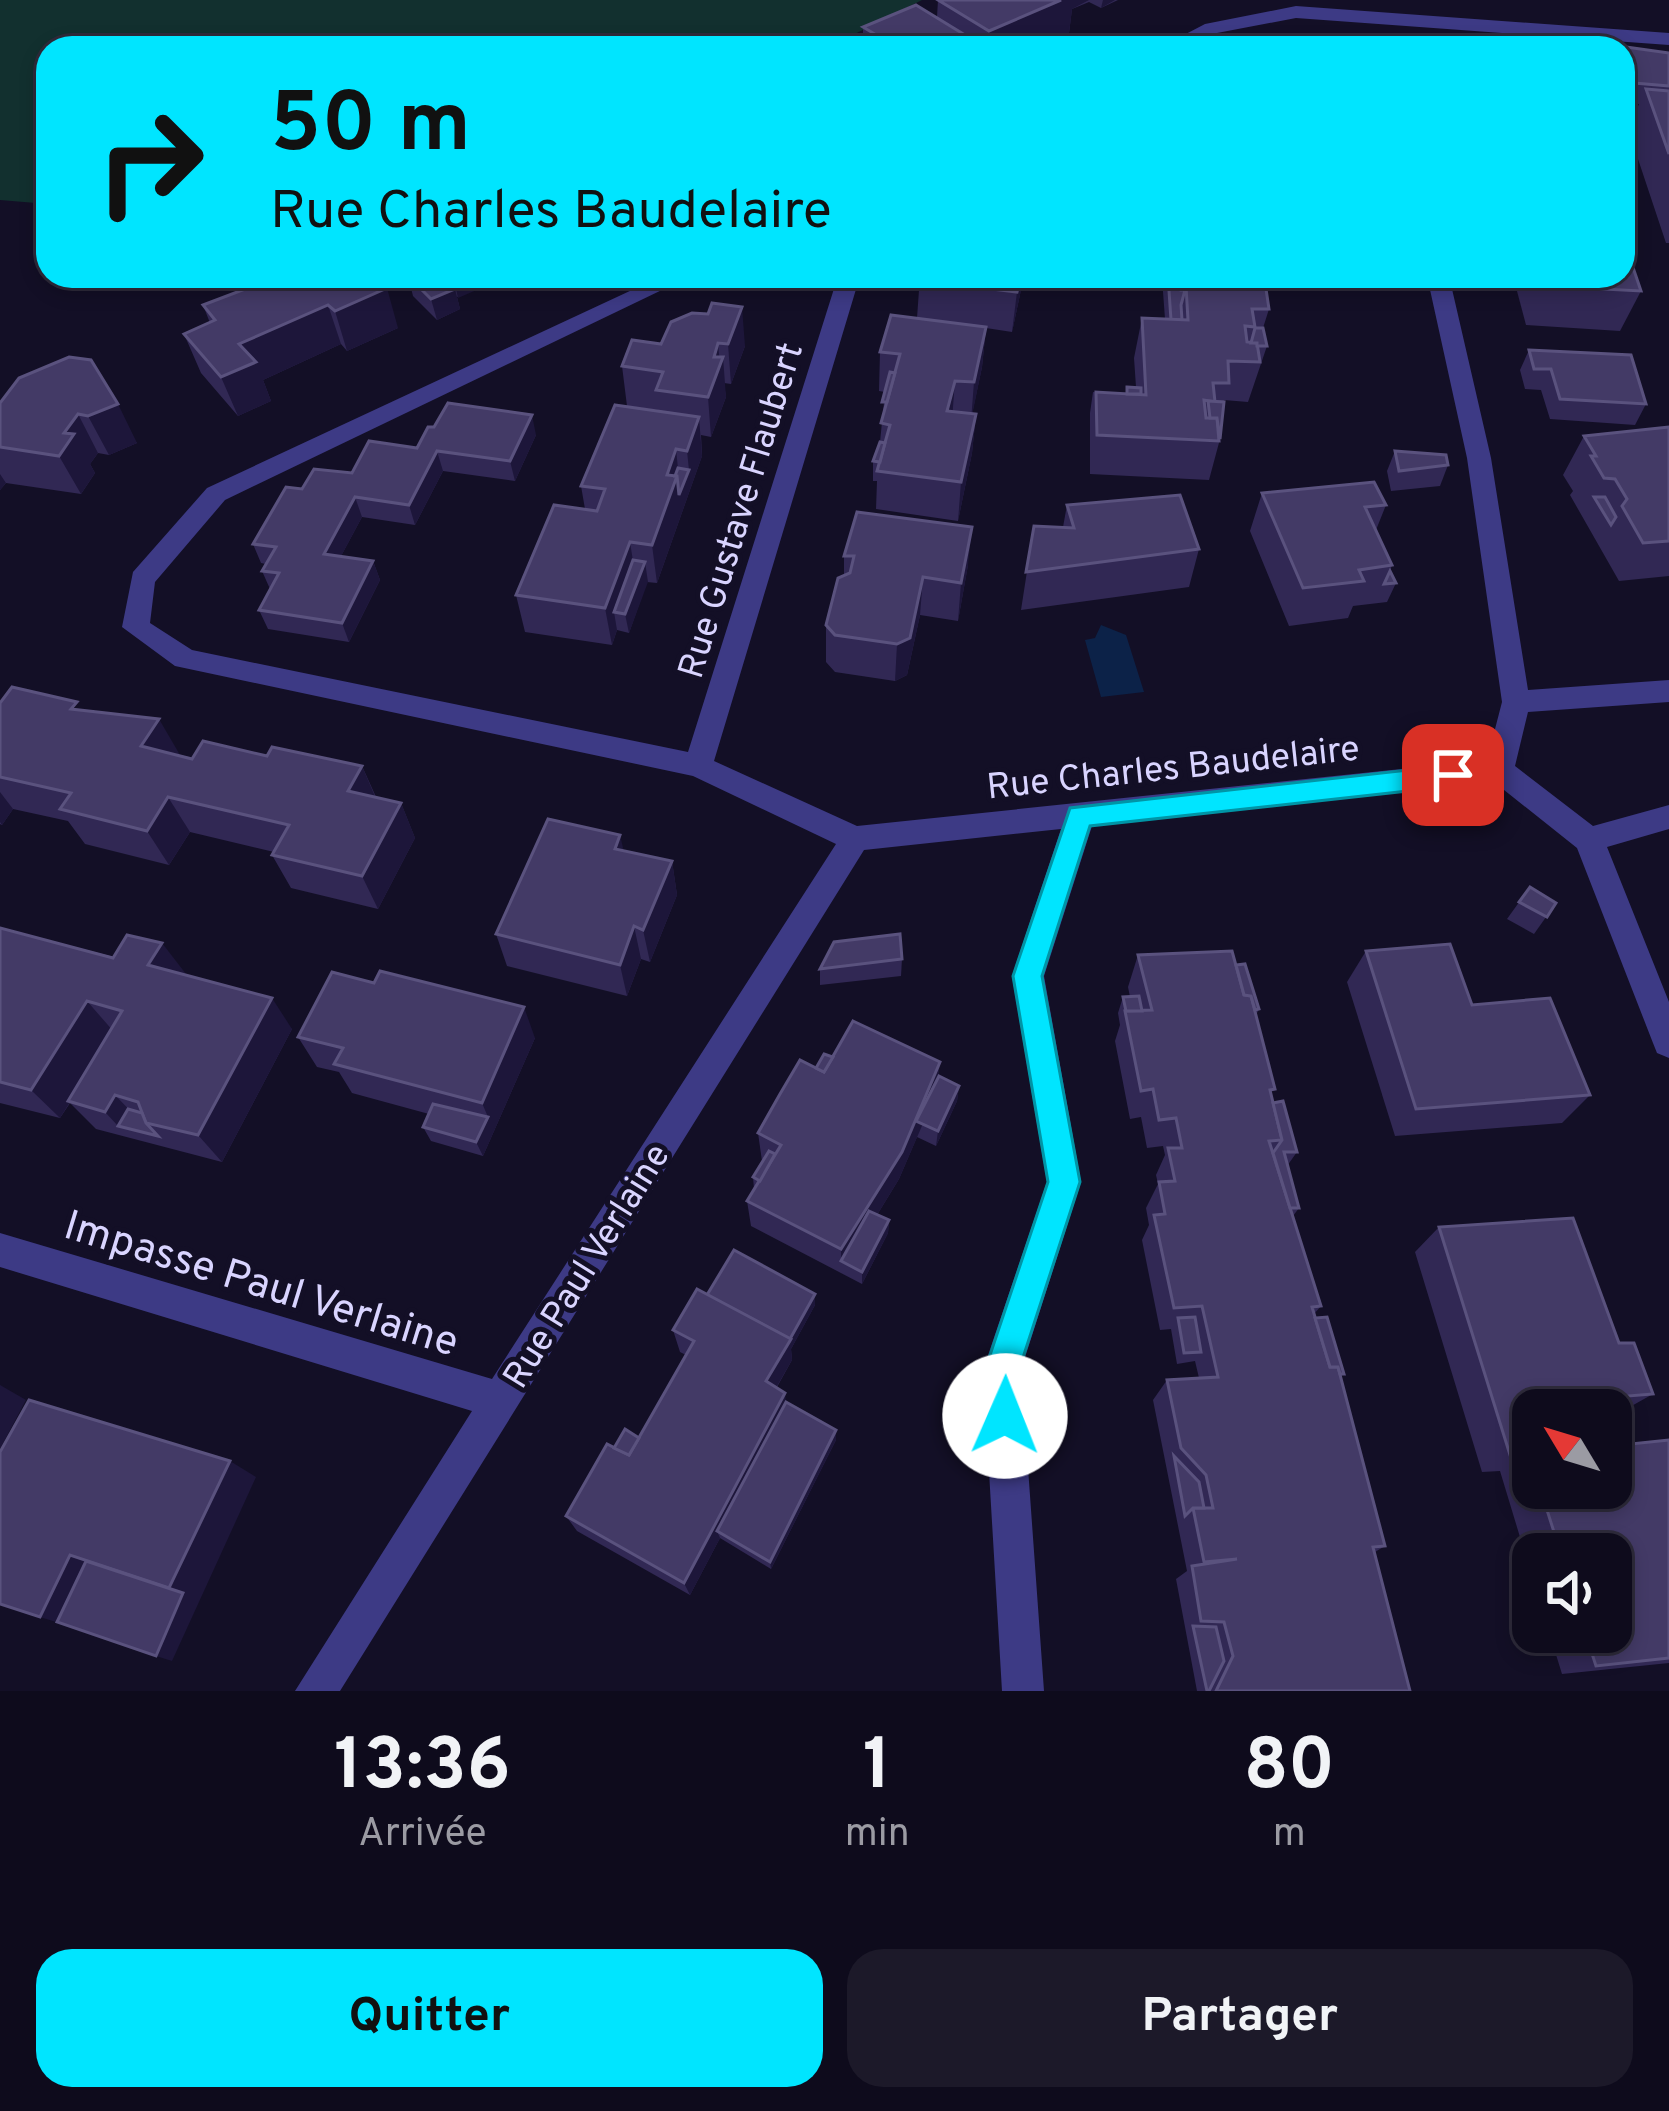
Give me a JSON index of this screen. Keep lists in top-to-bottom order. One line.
{"streets":{"street":["Rue Gustave Flaubert","Rue Charles Baudelaire","Rue Paul Verlaine","Impasse Paul Verlaine"]},"crossings":[["Rue Charles Baudelaire","Rue Paul Verlaine"],["Rue Paul Verlaine","Impasse Paul Verlaine"]],"north":"top left","page":{"turn":["50 m","Rue Charles Baudelaire"],"eta":["13:36","Arrivée","1","min","80","m"],"buttons":["Quitter","Partager"]}}
